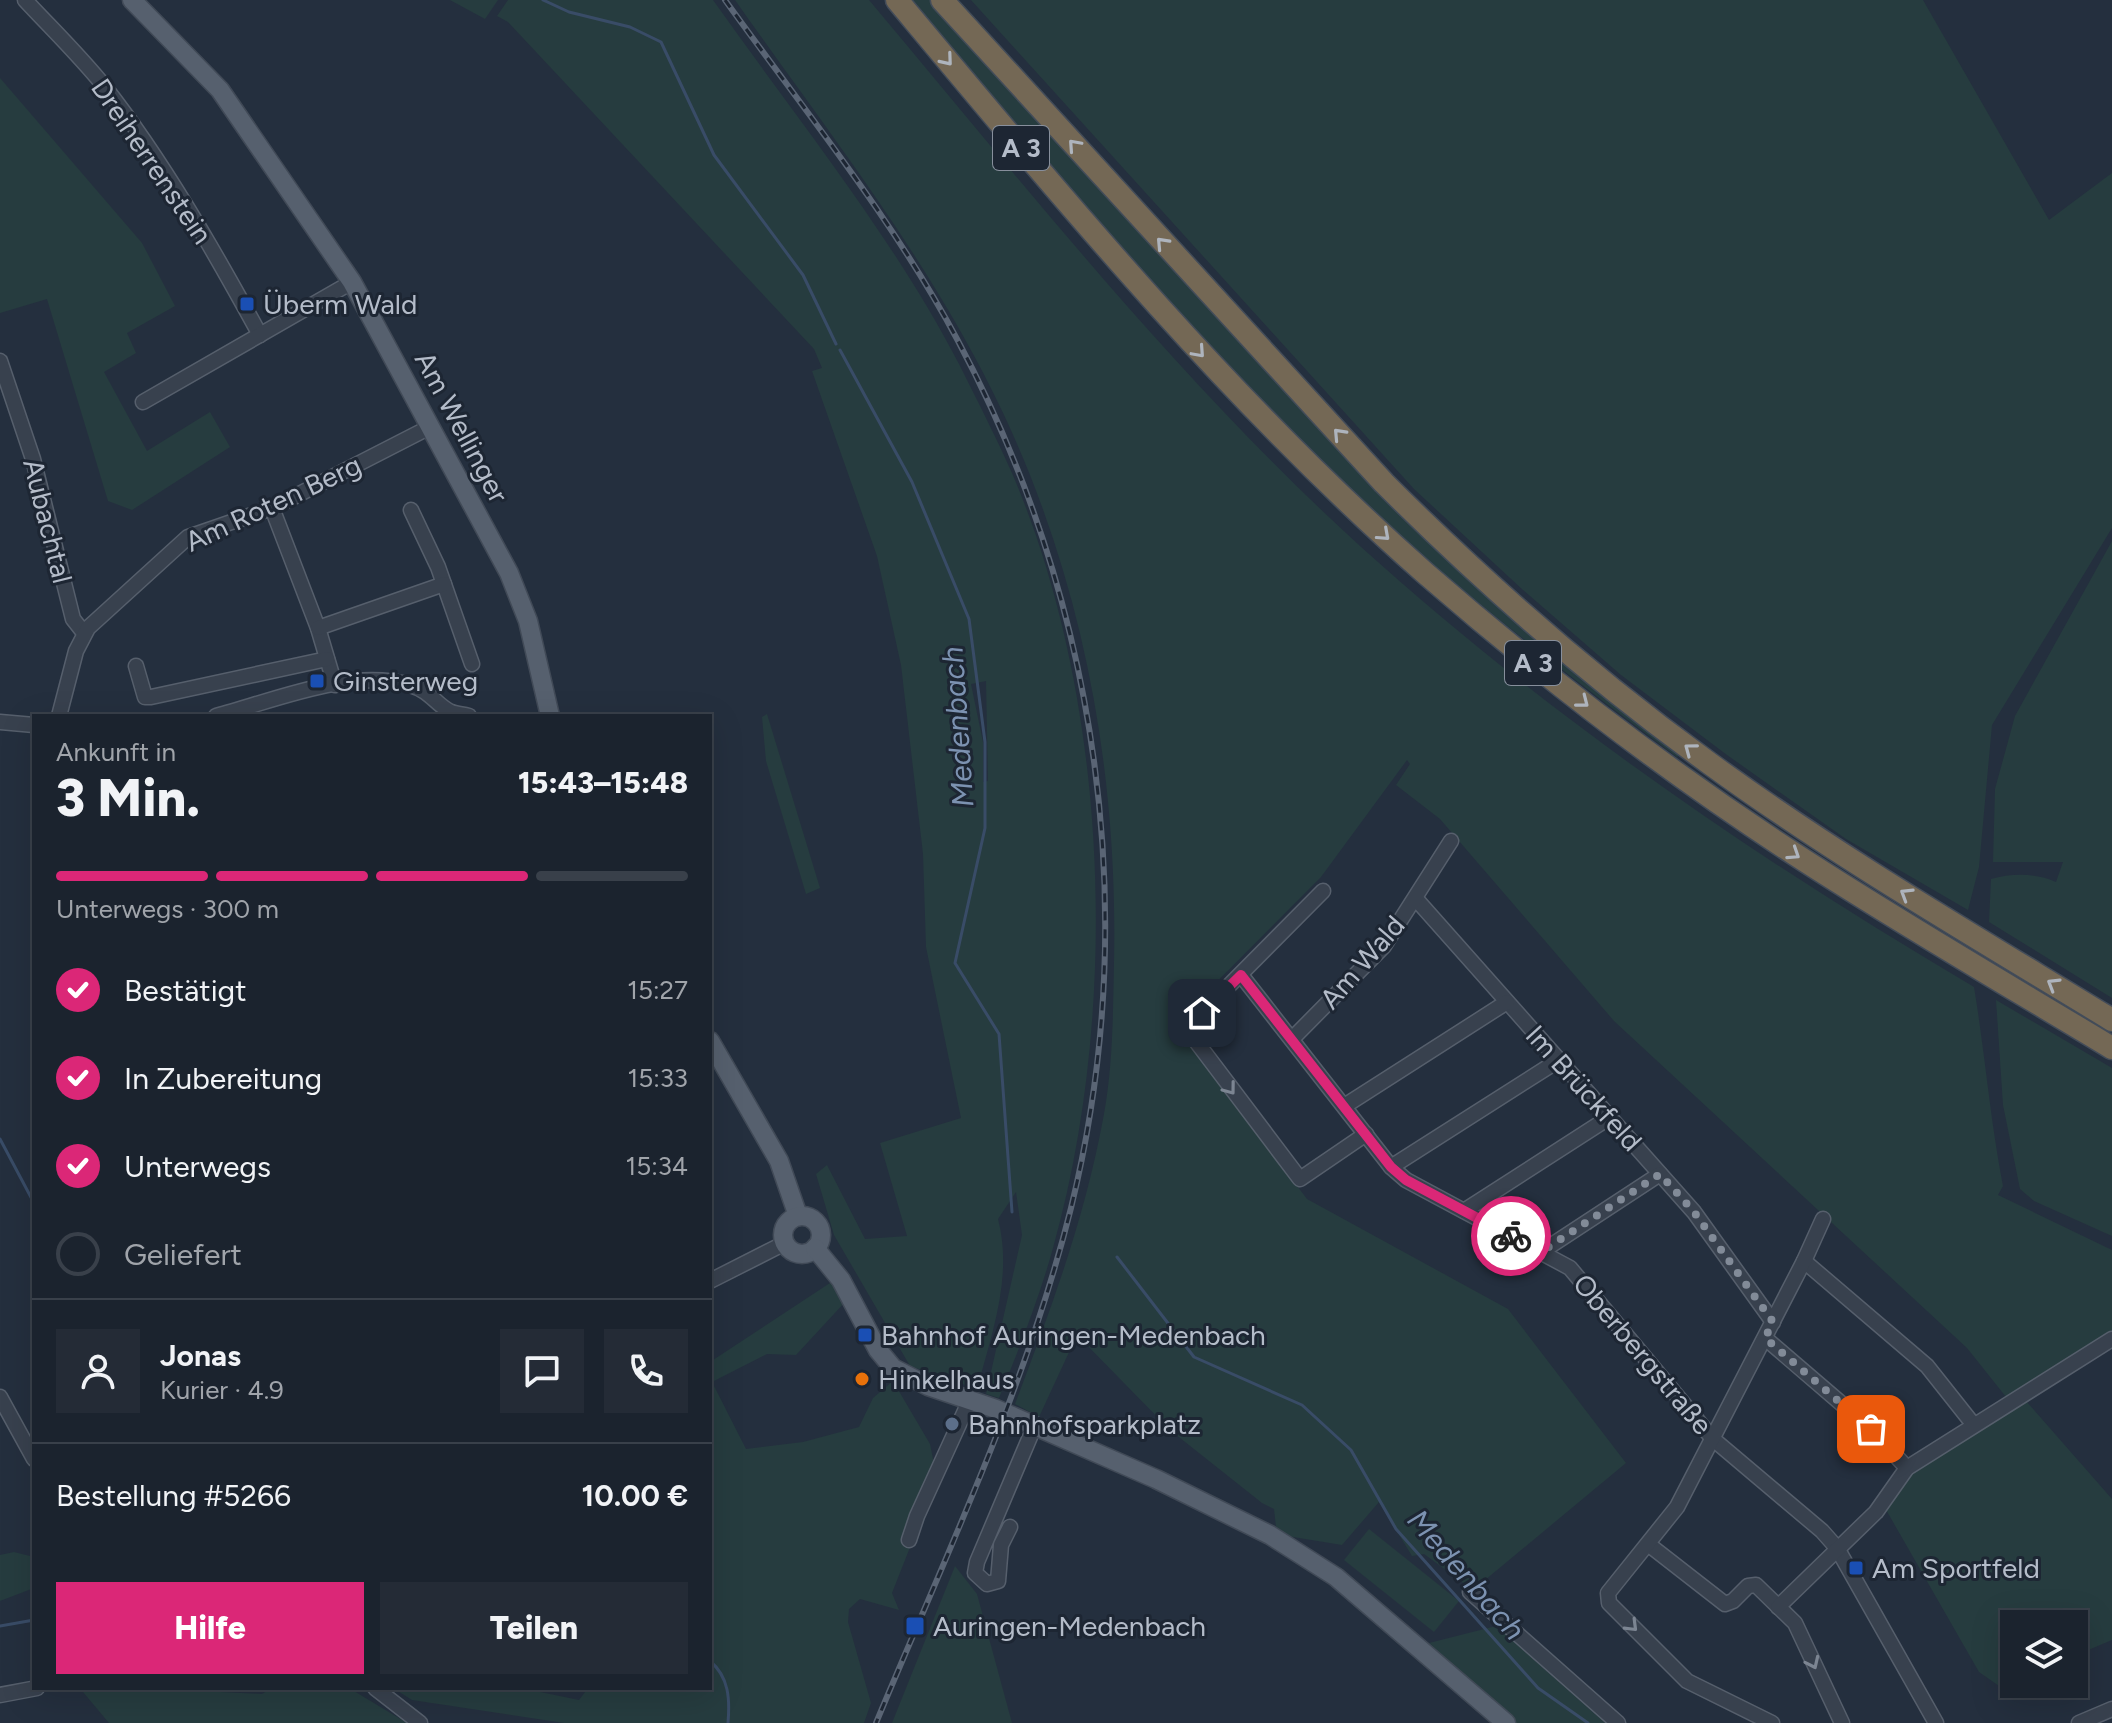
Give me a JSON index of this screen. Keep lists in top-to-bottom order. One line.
{"streets":{"highway":["A 3"],"main road":["Am Wellinger"],"street":["Dreiherrenstein","Am Roten Berg","Aubachtal","Am Wald","Im Brückfeld","Oberbergstraße"]},"crossings":[["Am Wellinger","Am Roten Berg"],["Am Roten Berg","Aubachtal"],["Am Wald","Im Brückfeld"],["Am Wald","Oberbergstraße"]],"water":["Medenbach"],"places":{"transit":["Überm Wald","Ginsterweg","Bahnhof Auringen-Medenbach","Am Sportfeld","Auringen-Medenbach"],"other":["Hinkelhaus","Bahnhofsparkplatz"]},"page":{"heading":["3 Min.","Ankunft in","15:43–15:48"],"panel":["Jonas","Kurier · 4.9","Bestellung #5266","10.00 €"],"bar":"Unterwegs · 300 m","list":[["Bestätigt","15:27"],["In Zubereitung","15:33"],["Unterwegs","15:34"],"Geliefert"],"buttons":["Hilfe","Teilen"]}}
